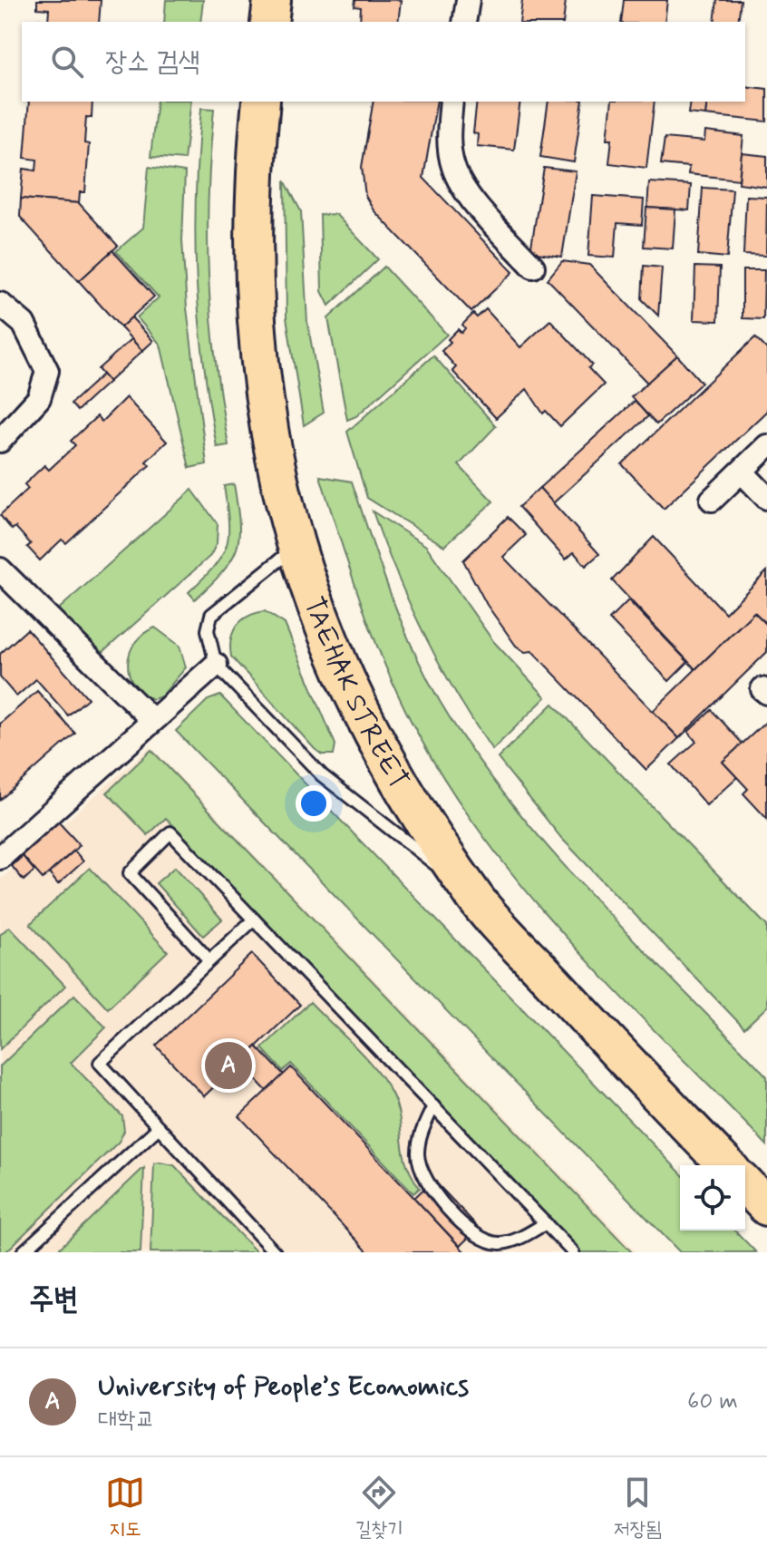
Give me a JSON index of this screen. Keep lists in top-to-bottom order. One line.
{"streets":{"main road":["TAEHAK STREET"]},"page":{"search":"장소 검색","pins":"A","heading":"주변","list":[{"mark":"A","name":"University of People’s Economics","note":"대학교","value":"60 m"}],"nav":["지도","길찾기","저장됨"]}}
